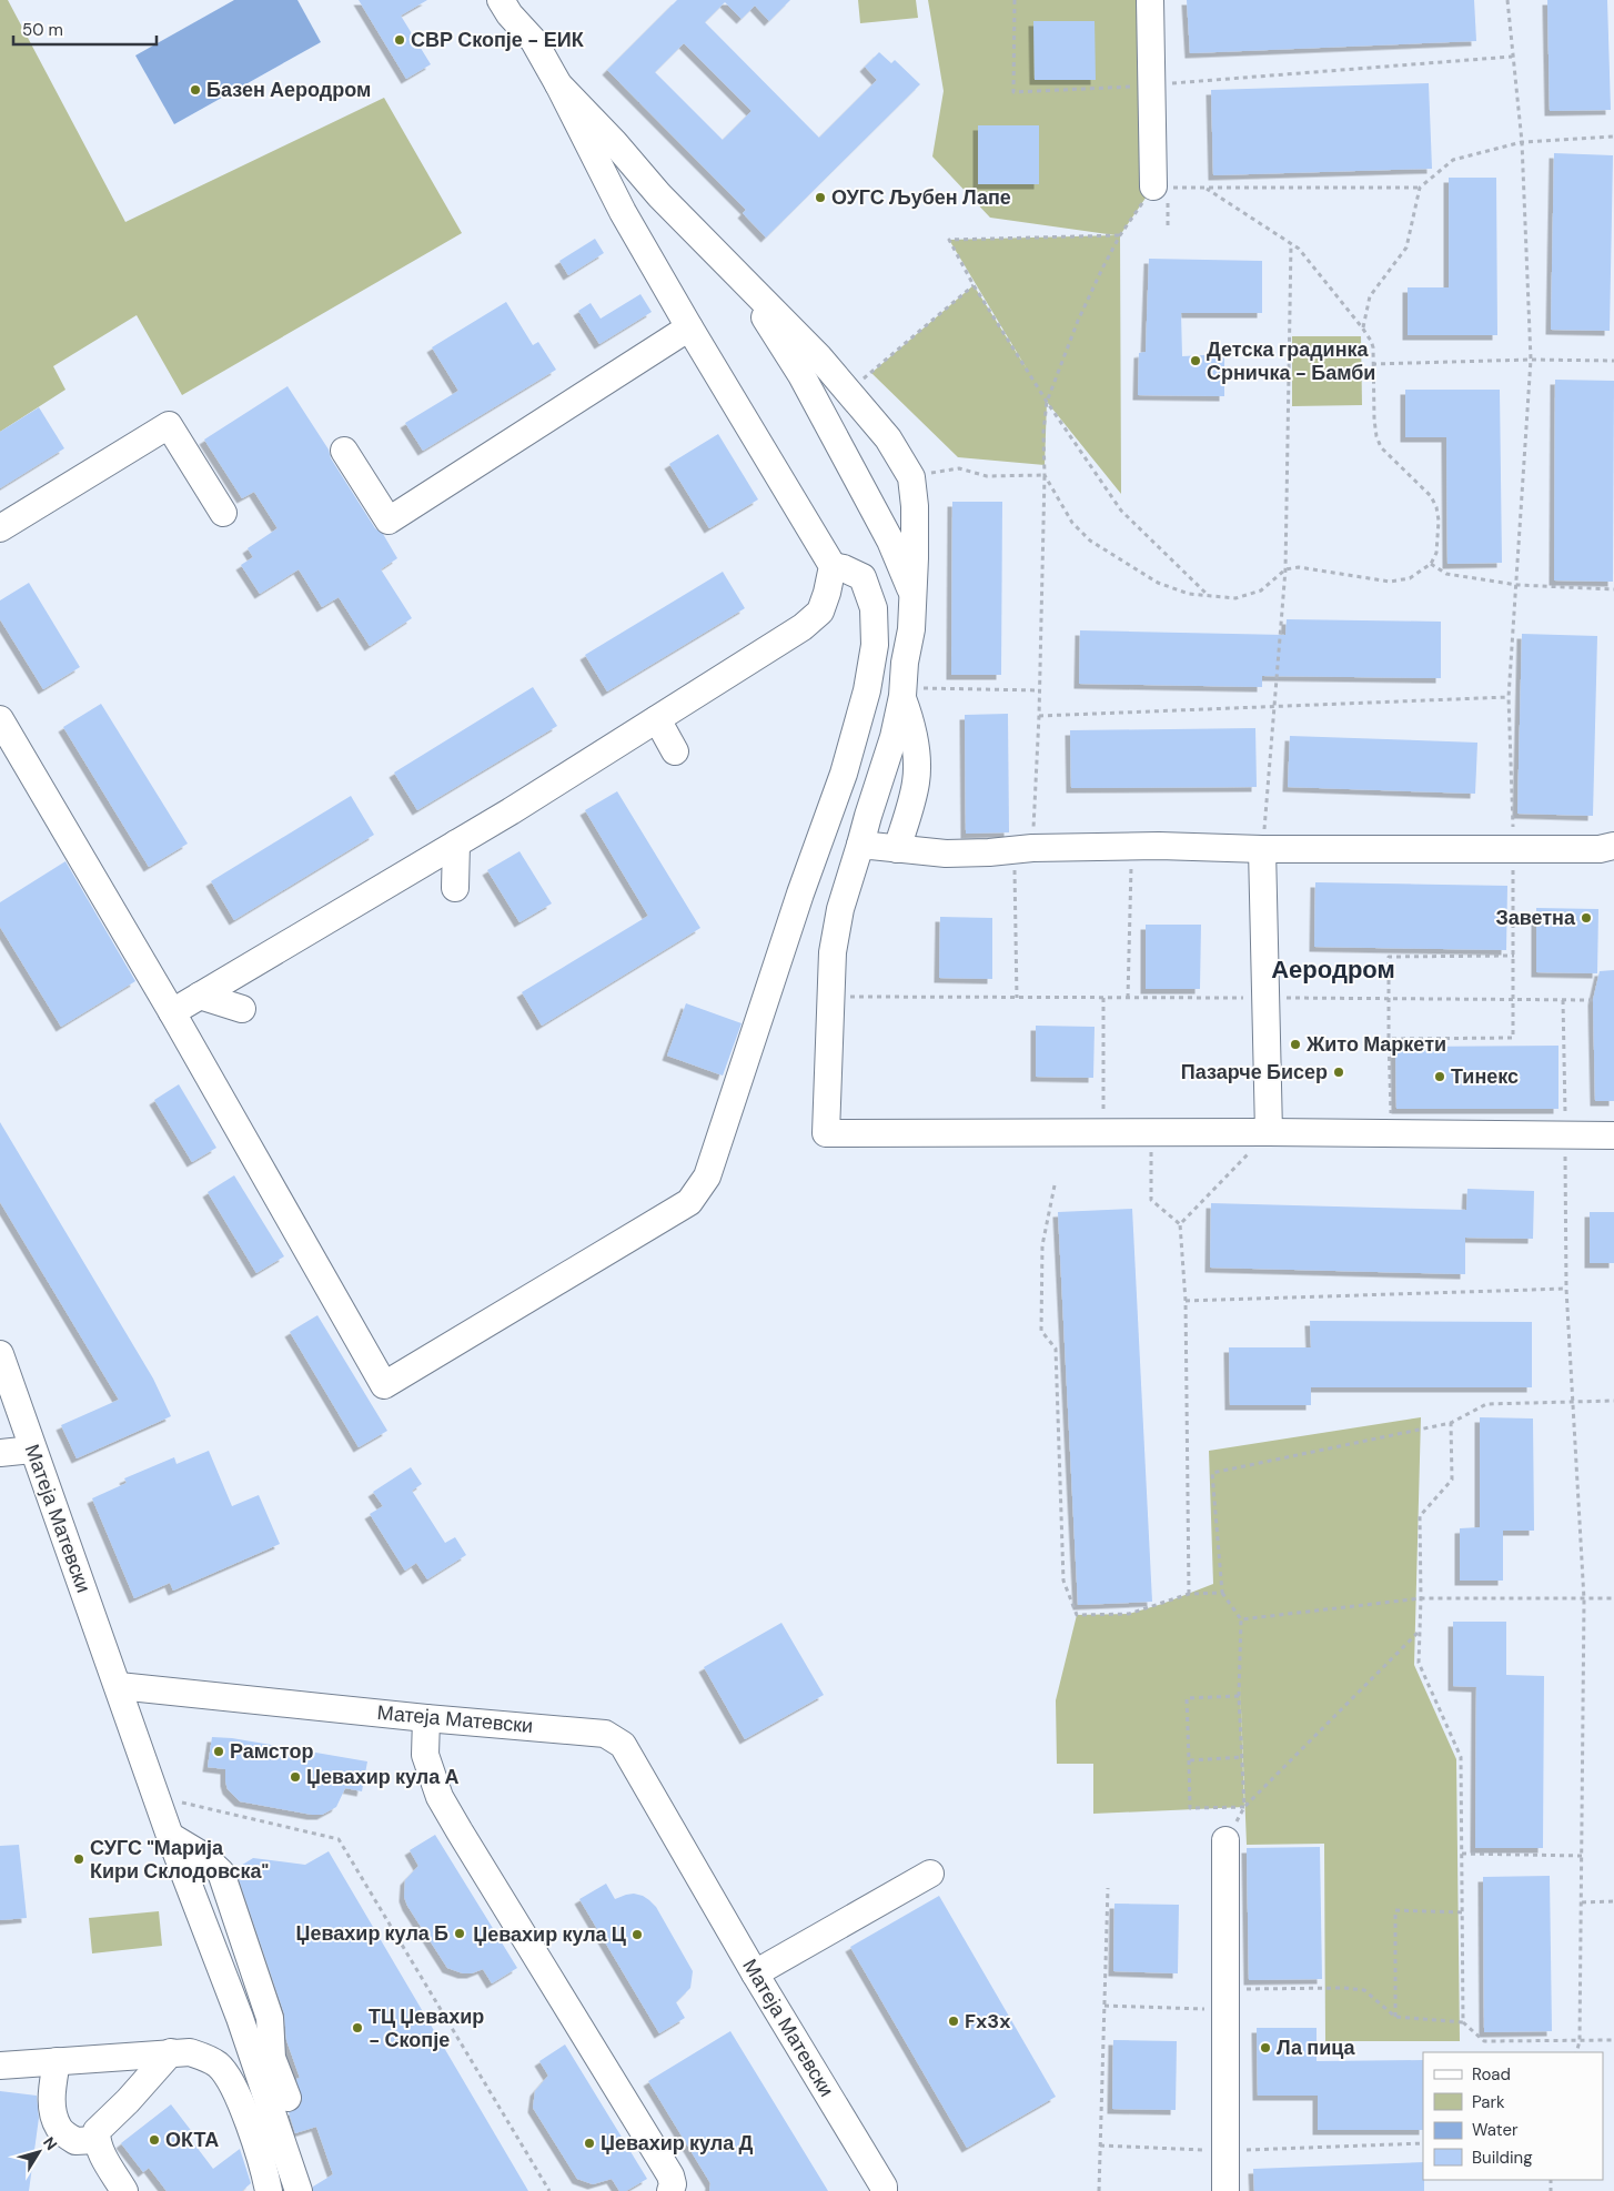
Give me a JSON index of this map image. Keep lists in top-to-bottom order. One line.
{"streets":{"street":["Матеја Матевски"]},"districts":["Аеродром"],"places":["СВР Скопје - ЕИК","Базен Аеродром","ОУГС Љубен Лапе","Детска градинка Срничка - Бамби","Заветна","Жито Маркети","Пазарче Бисер","Тинекс","Рамстор","Џевахир кула А","СУГС \"Марија Кири Склодовска\"","Џевахир кула Б","Џевахир кула Ц","Fx3x","ТЦ Џевахир - Скопје","Ла пица","ОКТА","Џевахир кула Д"],"legend":["Road","Park","Water","Building"],"scale_bar":"50 m","north":"top right"}
